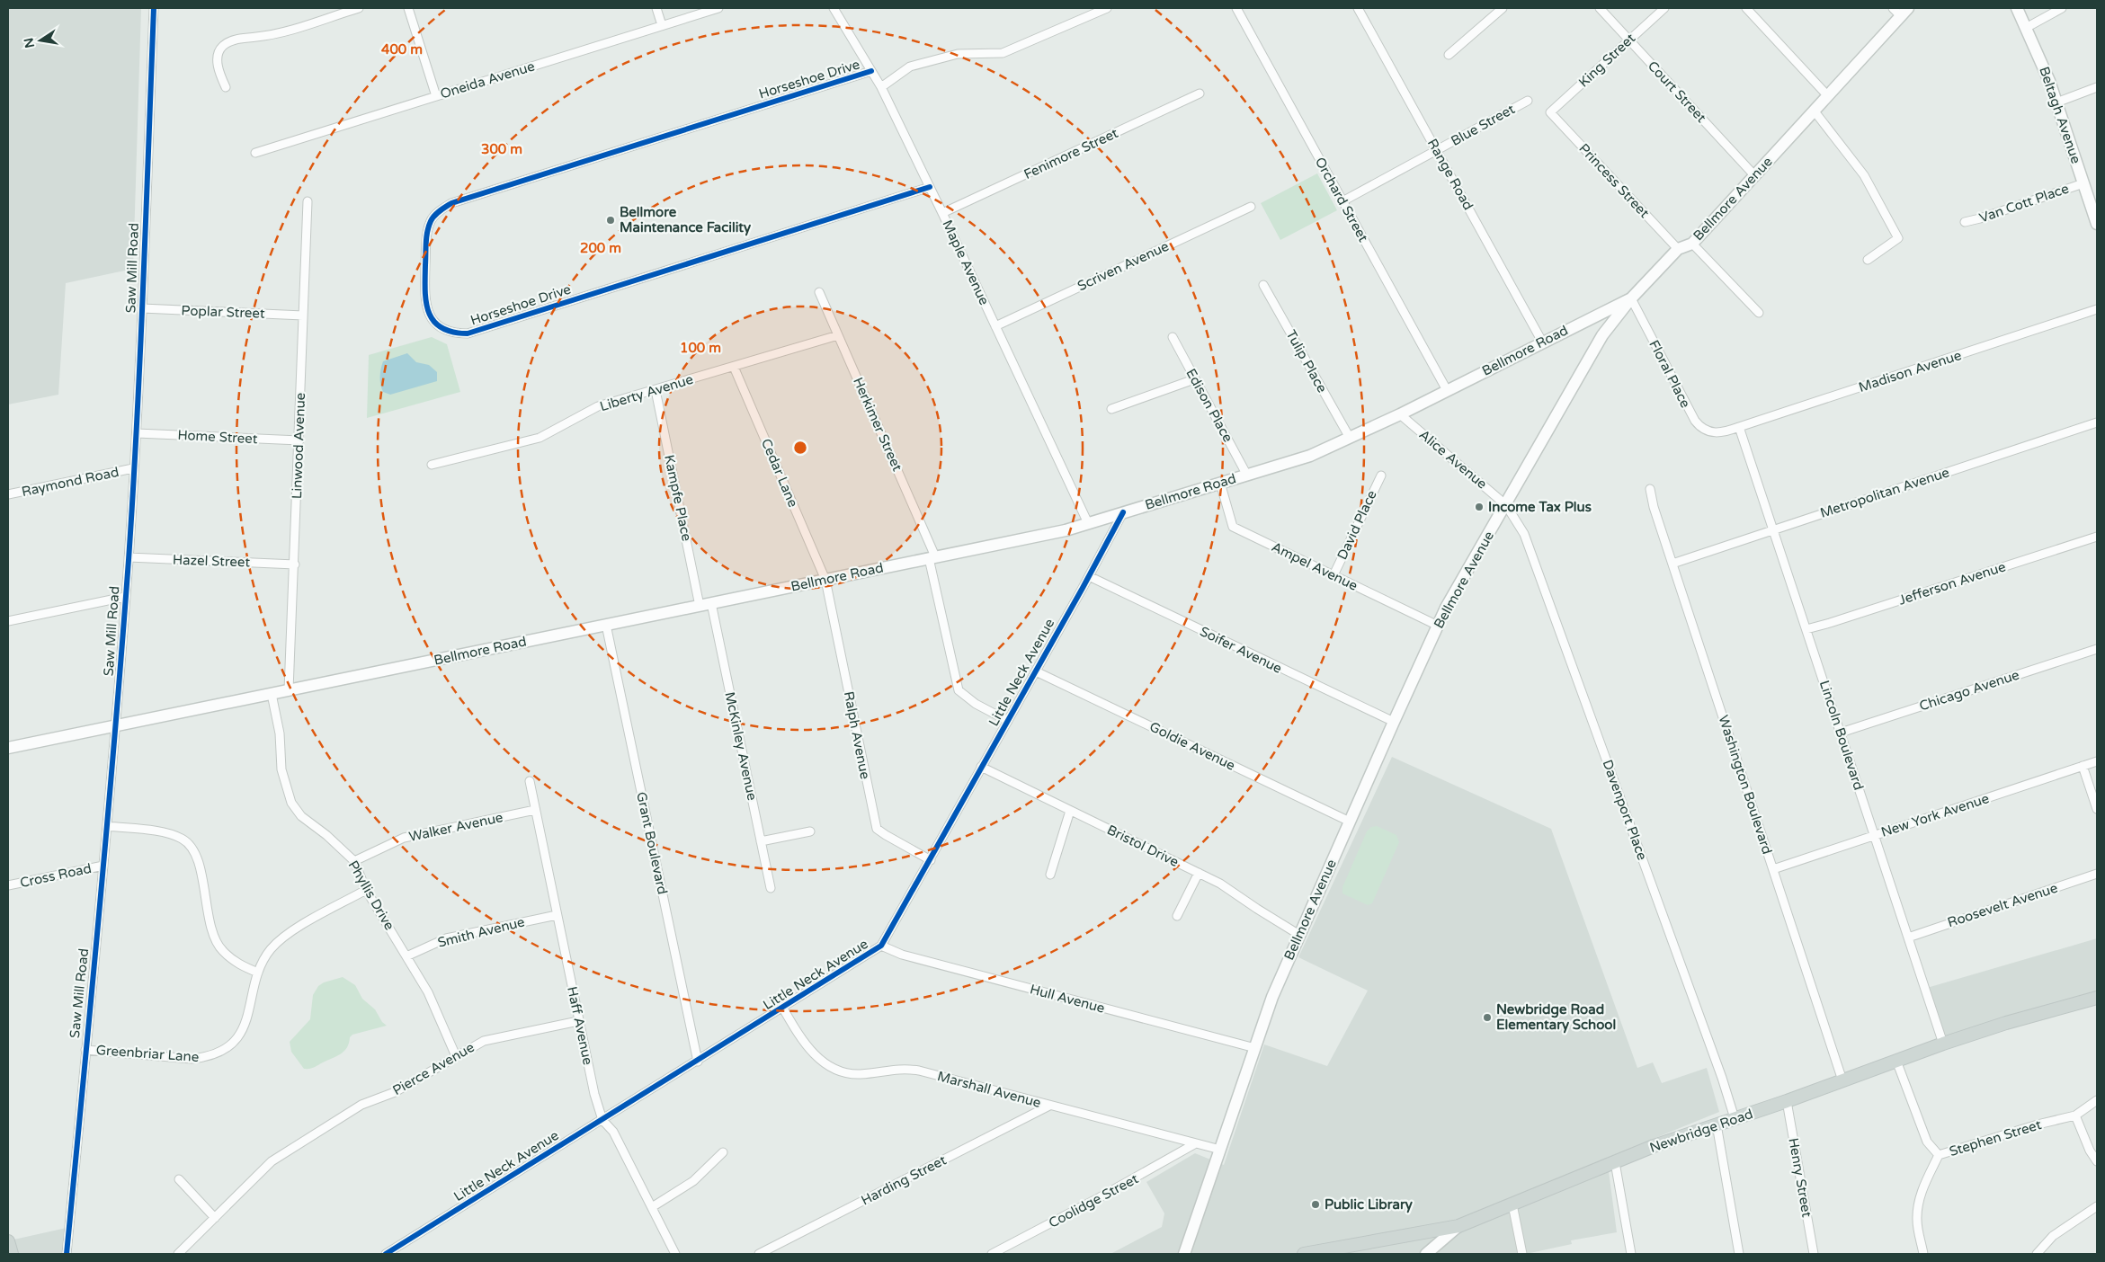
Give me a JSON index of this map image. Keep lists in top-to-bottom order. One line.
{"streets":{"main road":["Beltagh Avenue","Bellmore Avenue","Bellmore Road","Newbridge Road"],"street":["King Street","Horseshoe Drive","Oneida Avenue","Court Street","Blue Street","Fenimore Street","Range Road","Princess Street","Orchard Street","Van Cott Place","Maple Avenue","Scriven Avenue","Saw Mill Road","Poplar Street","Tulip Place","Madison Avenue","Floral Place","Liberty Avenue","Edison Place","Herkimer Street","Home Street","Linwood Avenue","Alice Avenue","Cedar Lane","Raymond Road","Metropolitan Avenue","Kampfe Place","David Place","Hazel Street","Ampel Avenue","Jefferson Avenue","Soifer Avenue","Little Neck Avenue","Chicago Avenue","Ralph Avenue","Lincoln Boulevard","McKinley Avenue","Goldie Avenue","Washington Boulevard","Davenport Place","New York Avenue","Walker Avenue","Grant Boulevard","Bristol Drive","Cross Road","Phyllis Drive","Roosevelt Avenue","Smith Avenue","Hull Avenue","Haff Avenue","Greenbriar Lane","Pierce Avenue","Marshall Avenue","Stephen Street","Henry Street","Harding Street","Coolidge Street"]},"crossings":[["King Street","Court Street"],["King Street","Princess Street"],["Horseshoe Drive","Maple Avenue"],["Court Street","Bellmore Avenue"],["Beltagh Avenue","Van Cott Place"],["Blue Street","Range Road"],["Blue Street","Orchard Street"],["Fenimore Street","Maple Avenue"],["Range Road","Bellmore Road"],["Princess Street","Bellmore Avenue"],["Bellmore Avenue","Bellmore Road"],["Bellmore Avenue","Floral Place"],["Bellmore Avenue","Alice Avenue"],["Bellmore Avenue","Ampel Avenue"],["Bellmore Avenue","Soifer Avenue"],["Bellmore Avenue","Goldie Avenue"],["Bellmore Avenue","Davenport Place"],["Bellmore Avenue","Bristol Drive"],["Bellmore Avenue","Hull Avenue"],["Bellmore Avenue","Marshall Avenue"],["Orchard Street","Bellmore Road"],["Maple Avenue","Scriven Avenue"],["Maple Avenue","Bellmore Road"],["Saw Mill Road","Poplar Street"],["Saw Mill Road","Bellmore Road"],["Saw Mill Road","Home Street"],["Saw Mill Road","Raymond Road"],["Saw Mill Road","Hazel Street"],["Saw Mill Road","Cross Road"],["Saw Mill Road","Greenbriar Lane"],["Poplar Street","Linwood Avenue"],["Bellmore Road","Tulip Place"],["Bellmore Road","Floral Place"],["Bellmore Road","Edison Place"],["Bellmore Road","Herkimer Street"],["Bellmore Road","Linwood Avenue"],["Bellmore Road","Alice Avenue"],["Bellmore Road","Cedar Lane"],["Bellmore Road","Kampfe Place"],["Bellmore Road","Ampel Avenue"],["Bellmore Road","Little Neck Avenue"],["Bellmore Road","Ralph Avenue"],["Bellmore Road","McKinley Avenue"],["Bellmore Road","Grant Boulevard"],["Bellmore Road","Phyllis Drive"],["Madison Avenue","Floral Place"],["Madison Avenue","Lincoln Boulevard"],["Liberty Avenue","Herkimer Street"],["Liberty Avenue","Cedar Lane"],["Liberty Avenue","Kampfe Place"],["Herkimer Street","Little Neck Avenue"],["Home Street","Linwood Avenue"],["Linwood Avenue","Hazel Street"],["Alice Avenue","Davenport Place"],["Cedar Lane","Ralph Avenue"],["Metropolitan Avenue","Lincoln Boulevard"],["Metropolitan Avenue","Washington Boulevard"],["Kampfe Place","McKinley Avenue"],["David Place","Ampel Avenue"],["Jefferson Avenue","Lincoln Boulevard"],["Soifer Avenue","Little Neck Avenue"],["Little Neck Avenue","Ralph Avenue"],["Little Neck Avenue","Goldie Avenue"],["Little Neck Avenue","Grant Boulevard"],["Little Neck Avenue","Bristol Drive"],["Little Neck Avenue","Hull Avenue"],["Little Neck Avenue","Haff Avenue"],["Little Neck Avenue","Marshall Avenue"],["Chicago Avenue","Lincoln Boulevard"],["Lincoln Boulevard","New York Avenue"],["Lincoln Boulevard","Roosevelt Avenue"],["Lincoln Boulevard","Newbridge Road"],["Washington Boulevard","New York Avenue"],["Washington Boulevard","Newbridge Road"],["Davenport Place","Newbridge Road"],["Walker Avenue","Phyllis Drive"],["Walker Avenue","Haff Avenue"],["Phyllis Drive","Smith Avenue"],["Phyllis Drive","Greenbriar Lane"],["Phyllis Drive","Pierce Avenue"],["Smith Avenue","Haff Avenue"],["Haff Avenue","Pierce Avenue"],["Marshall Avenue","Harding Street"],["Marshall Avenue","Coolidge Street"],["Newbridge Road","Henry Street"]],"places":["Bellmore Maintenance Facility","Income Tax Plus","Newbridge Road Elementary School","Public Library"],"north":"left","rings":["400 m","300 m","200 m","100 m"]}
